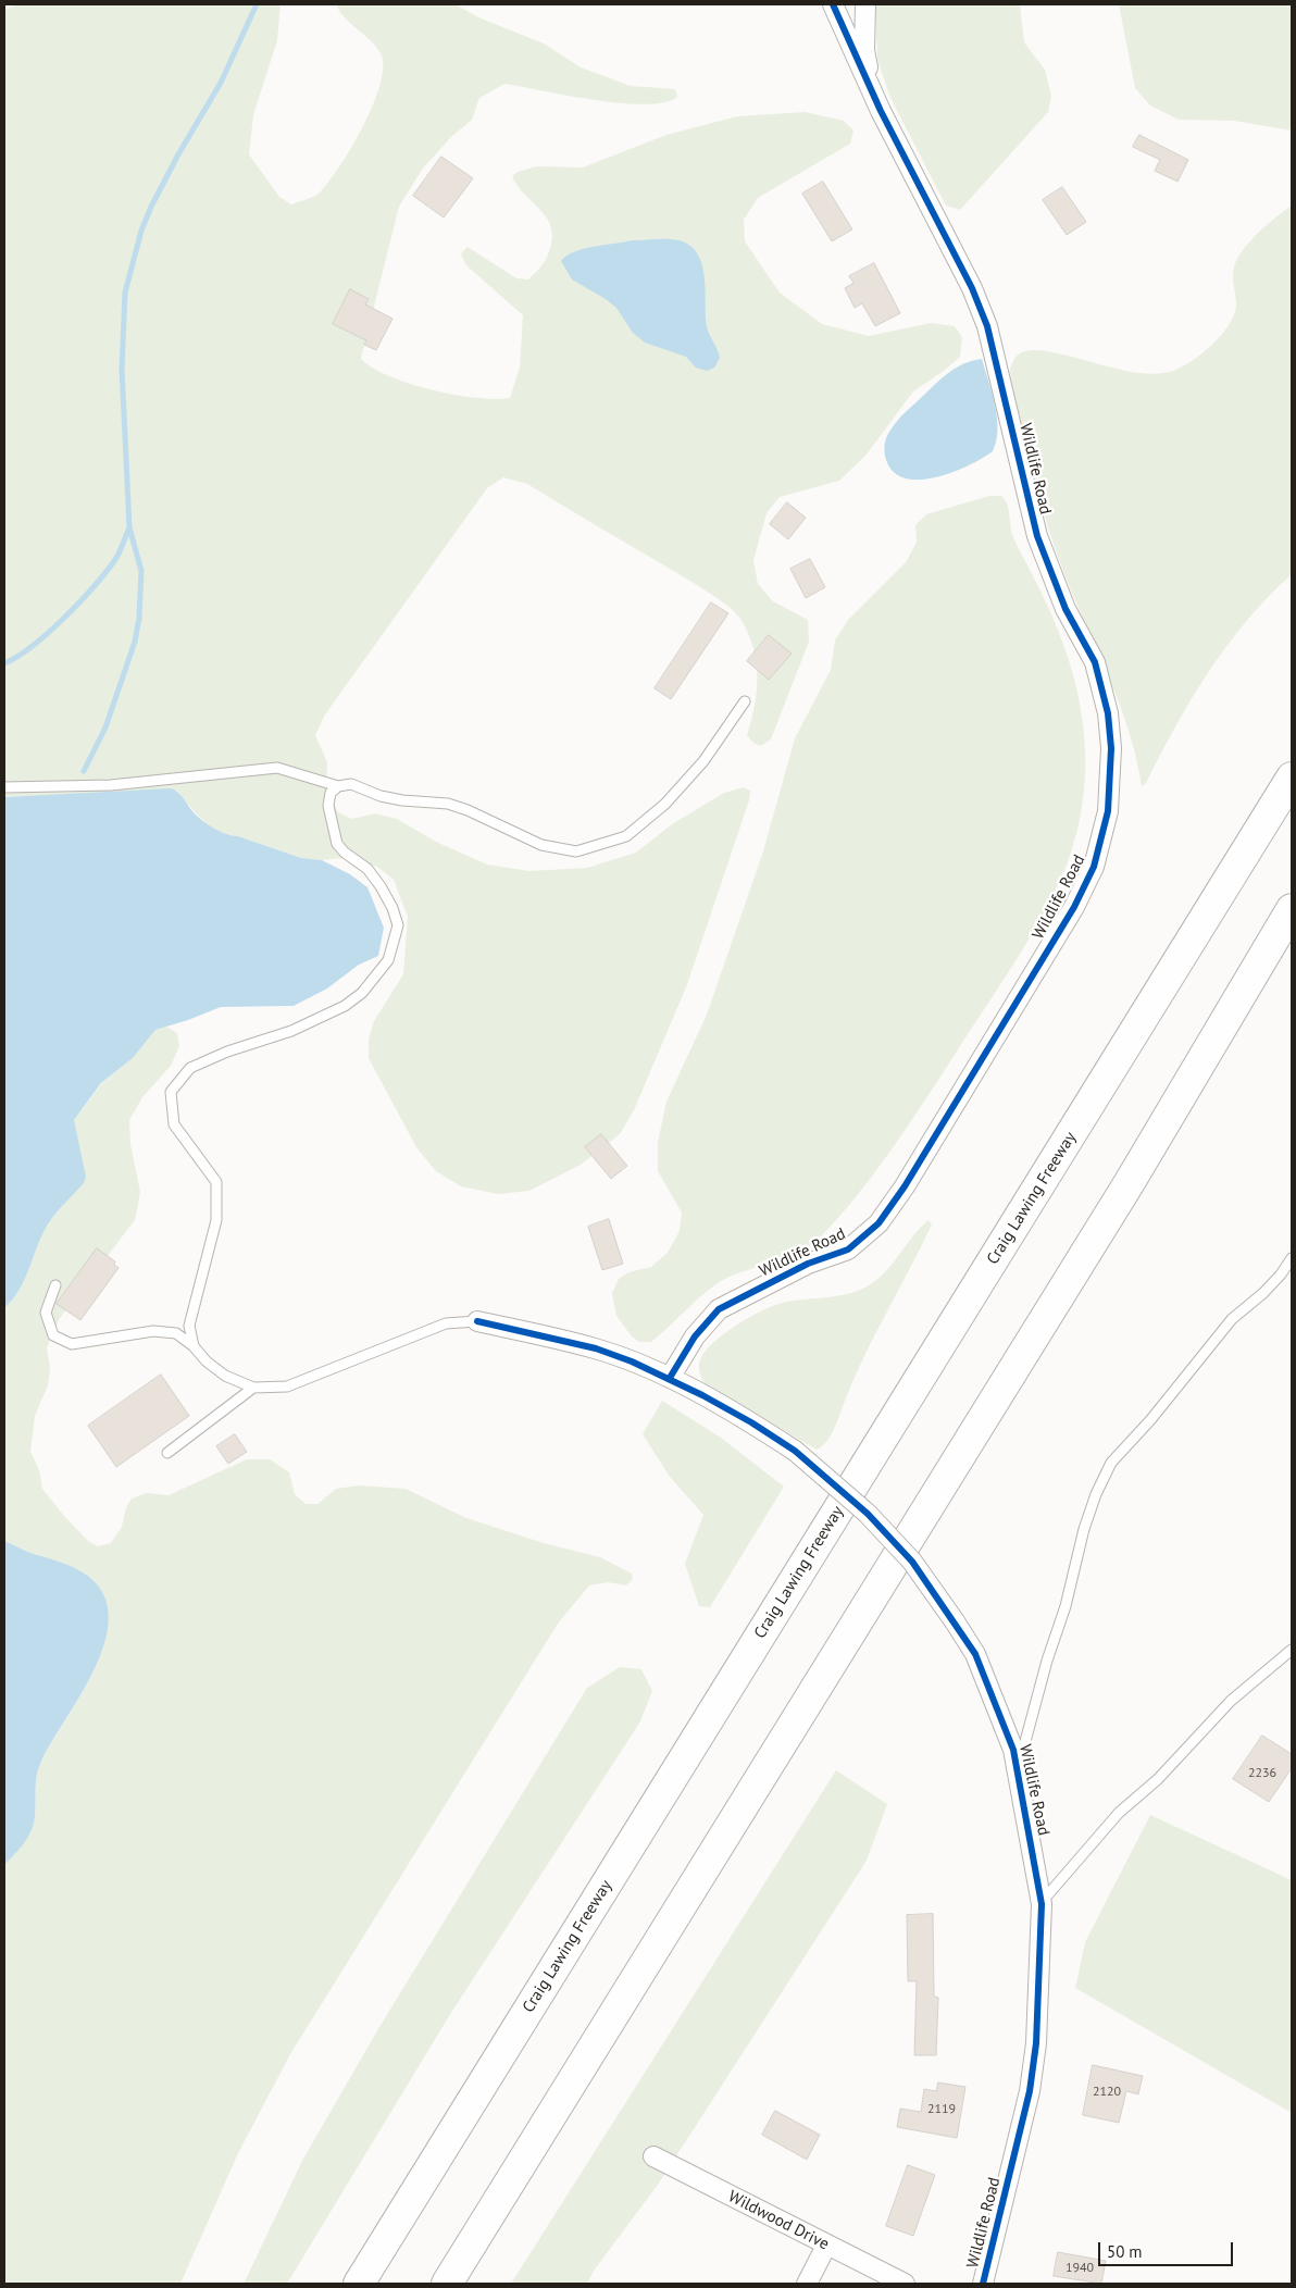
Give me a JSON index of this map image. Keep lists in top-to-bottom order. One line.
{"streets":{"highway":["Craig Lawing Freeway"],"street":["Wildlife Road","Wildwood Drive"]},"house_numbers":["2236","2120","2119","1940"],"scale_bar":"50 m"}
